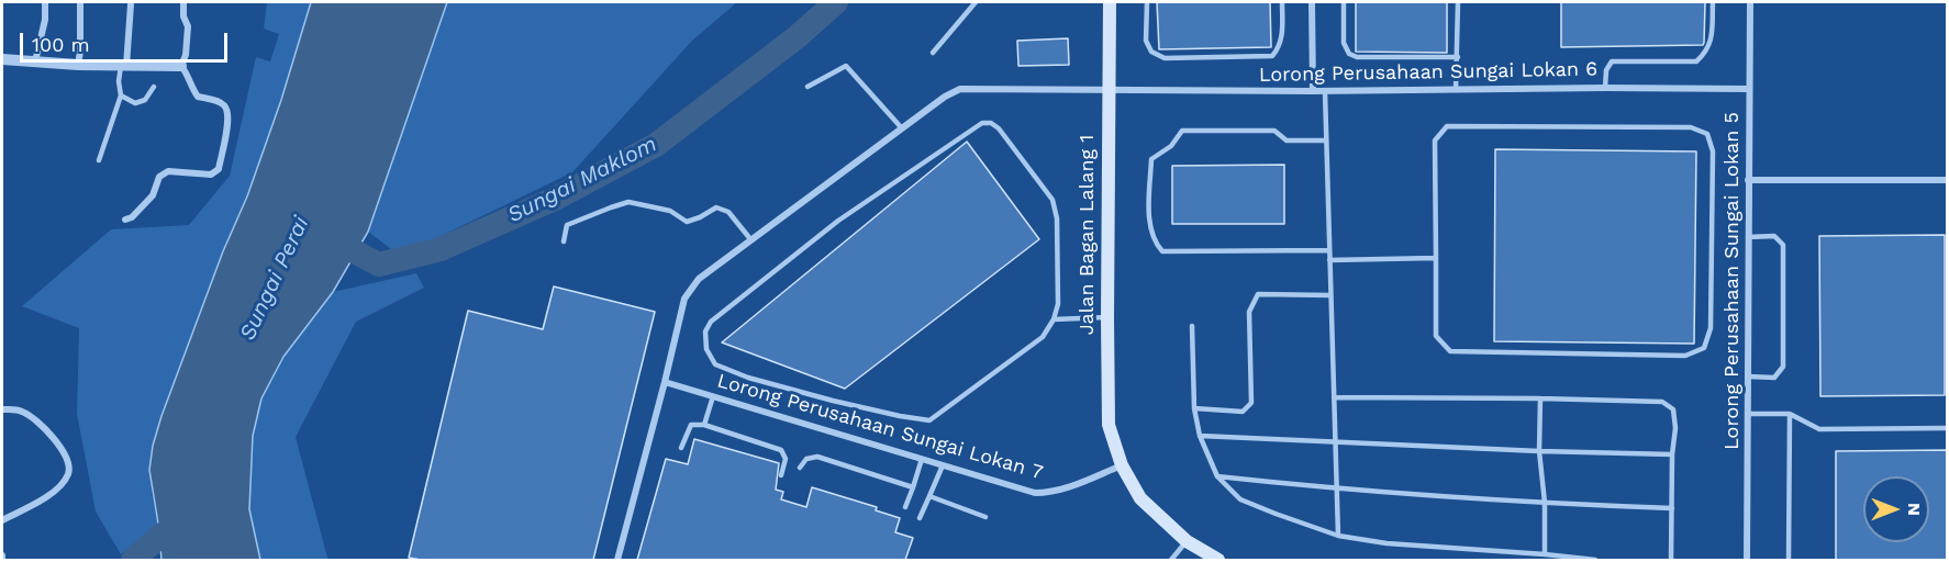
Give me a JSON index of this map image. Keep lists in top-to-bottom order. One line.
{"streets":{"main road":["Jalan Bagan Lalang 1"],"street":["Lorong Perusahaan Sungai Lokan 6","Lorong Perusahaan Sungai Lokan 5","Lorong Perusahaan Sungai Lokan 7"]},"crossings":[["Lorong Perusahaan Sungai Lokan 6","Jalan Bagan Lalang 1"],["Lorong Perusahaan Sungai Lokan 6","Lorong Perusahaan Sungai Lokan 5"],["Lorong Perusahaan Sungai Lokan 6","Lorong Perusahaan Sungai Lokan 7"],["Jalan Bagan Lalang 1","Lorong Perusahaan Sungai Lokan 7"]],"water":["Sungai Maklom","Sungai Perai"],"scale_bar":"100 m","north":"right"}
